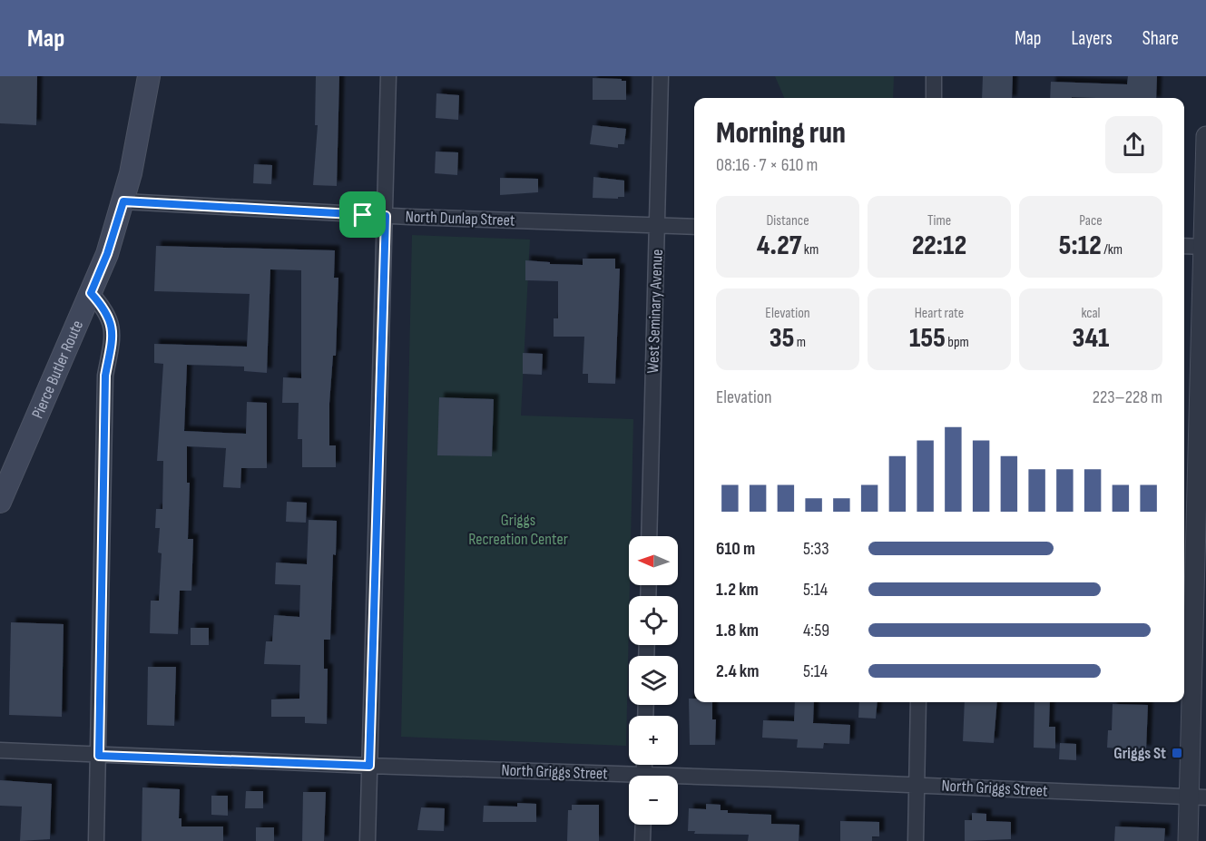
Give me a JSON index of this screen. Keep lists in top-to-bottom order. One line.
{"streets":{"main road":["Pierce Butler Route"],"street":["North Dunlap Street","West Seminary Avenue","North Griggs Street"]},"crossings":[["North Dunlap Street","West Seminary Avenue"],["North Dunlap Street","Pierce Butler Route"]],"parks":["Griggs Recreation Center"],"places":{"transit":["Griggs St"]},"north":"left","page":{"header":"Map","nav":["Map","Layers","Share"],"heading":["Morning run","08:16 · 7 × 610 m"],"stats":[["Distance","4.27 km"],["Time","22:12"],["Pace","5:12 /km"],["Elevation","35 m"],["Heart rate","155 bpm"],["kcal","341"]],"chart":["Elevation","223–228 m"],"list":[{"name":"610 m","note":"5:33"},{"name":"1.2 km","note":"5:14"},{"name":"1.8 km","note":"4:59"},{"name":"2.4 km","note":"5:14"}],"map_buttons":["+","−"]}}
